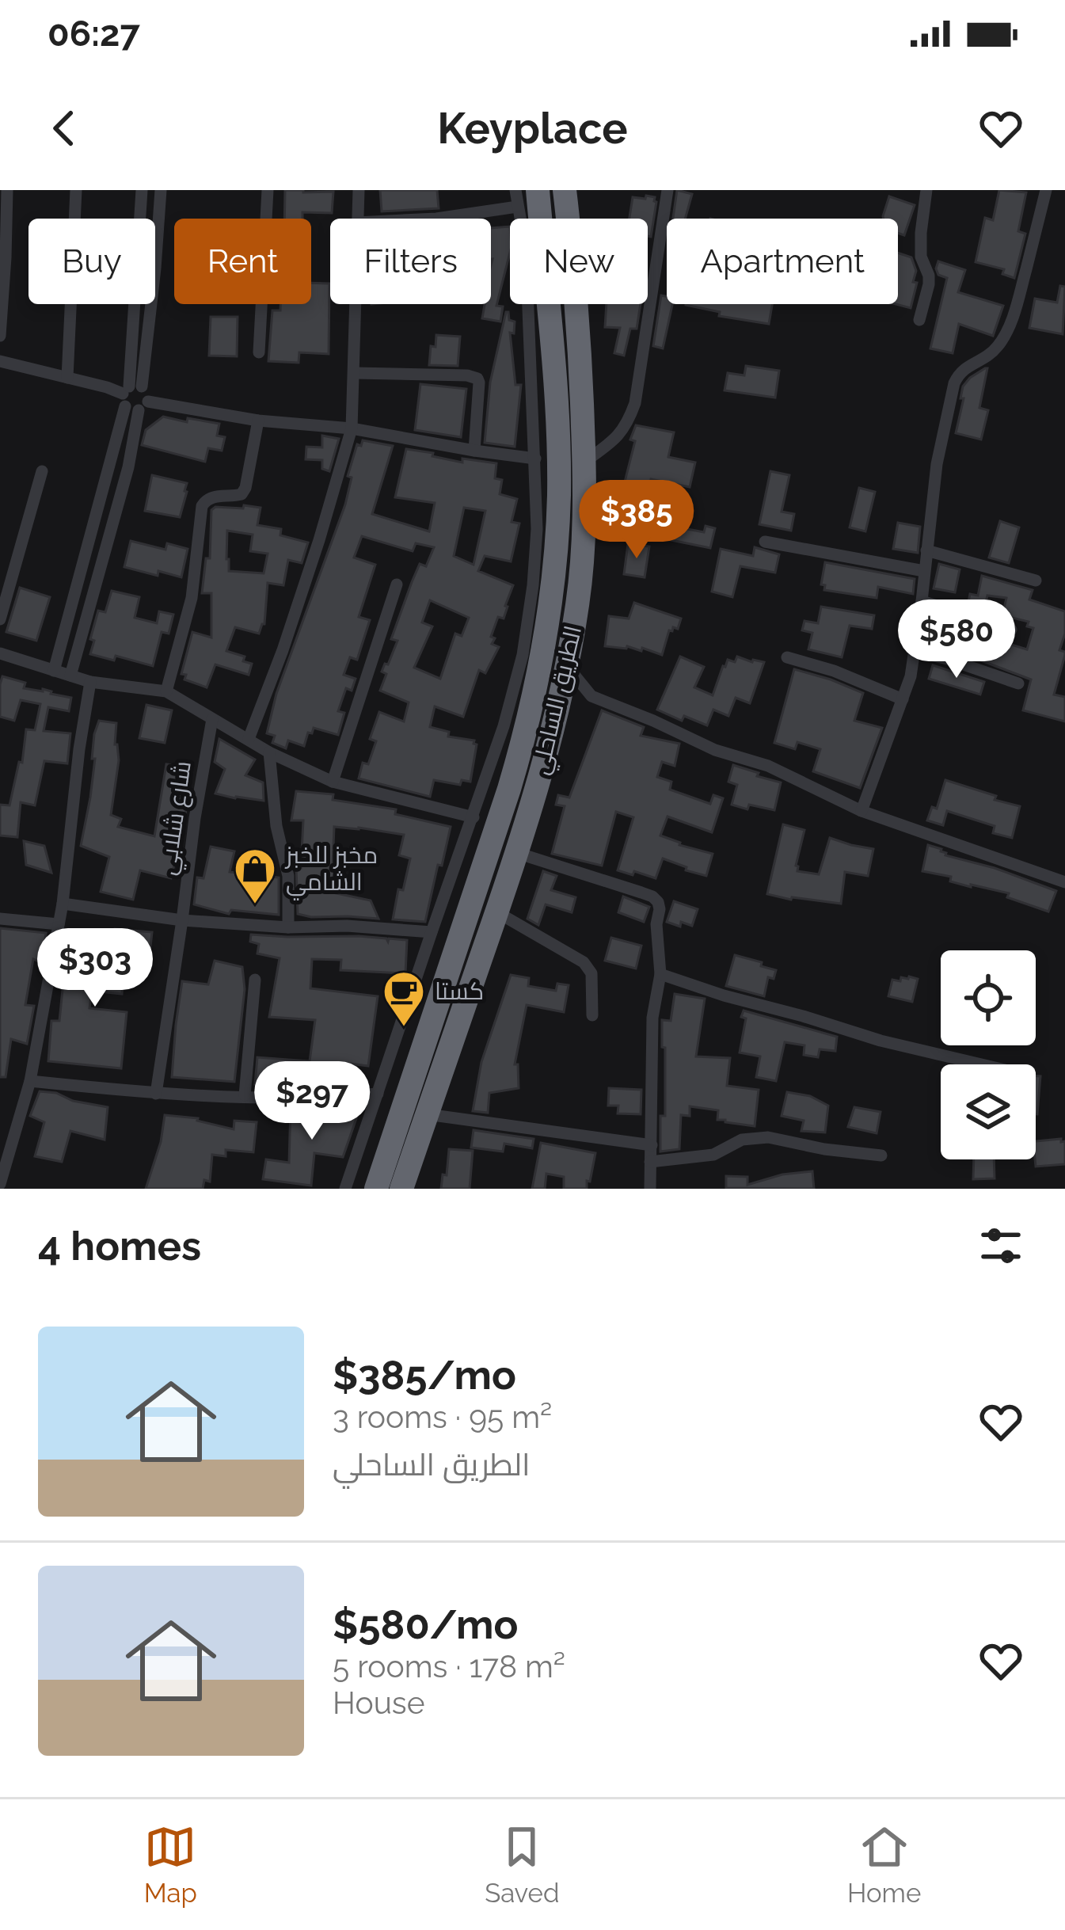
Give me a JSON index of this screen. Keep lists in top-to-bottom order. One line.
{"streets":{"highway":["الطريق الساحلي"],"street":["شارع شلابي"]},"places":{"shop":["مخبز للخبز الشامي"],"cafe":["كستا"]},"page":{"status":"06:27","header":"Keyplace","chip":["Buy","Rent","Filters","New","Apartment"],"price":["$385","$580","$303","$297"],"heading":"4 homes","list":[{"name":"$385/mo","note":"3 rooms · 95 m² · الطريق الساحلي"},{"name":"$580/mo","note":"5 rooms · 178 m² · House"}],"tabs":["Map","Saved","Home"]}}
